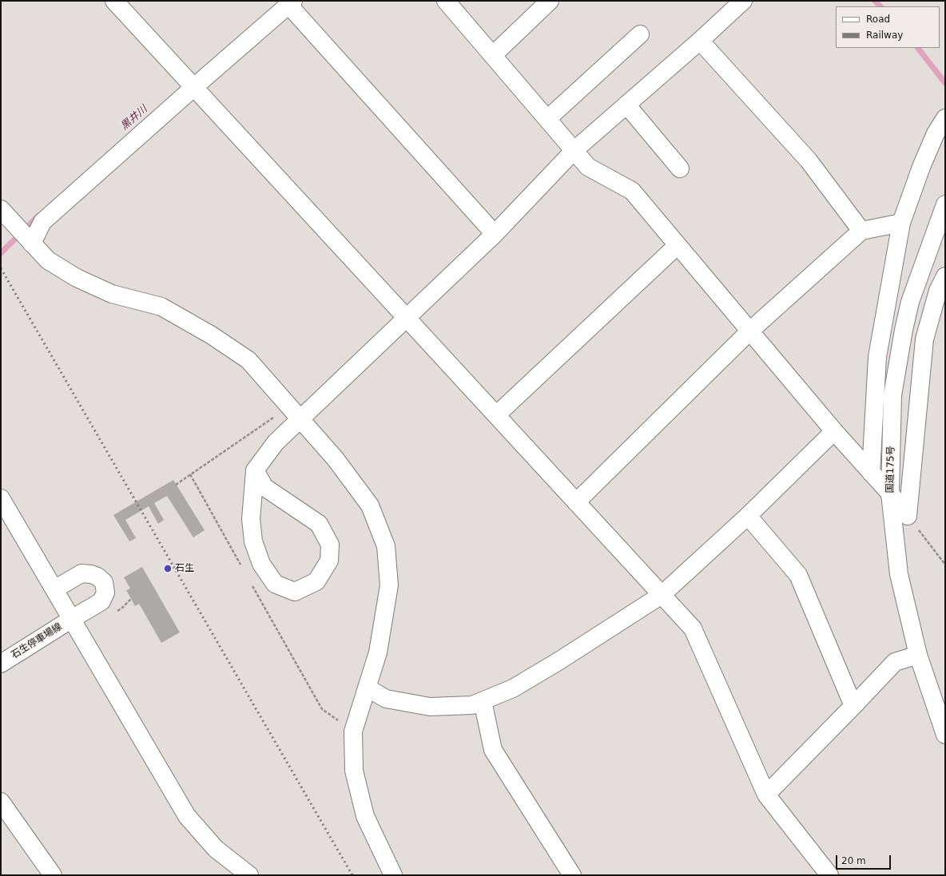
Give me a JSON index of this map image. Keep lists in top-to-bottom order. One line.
{"streets":{"main road":["国道175号","石生停車場線"]},"water":["黒井川"],"places":["石生"],"legend":["Road","Railway"],"scale_bar":"20 m"}
